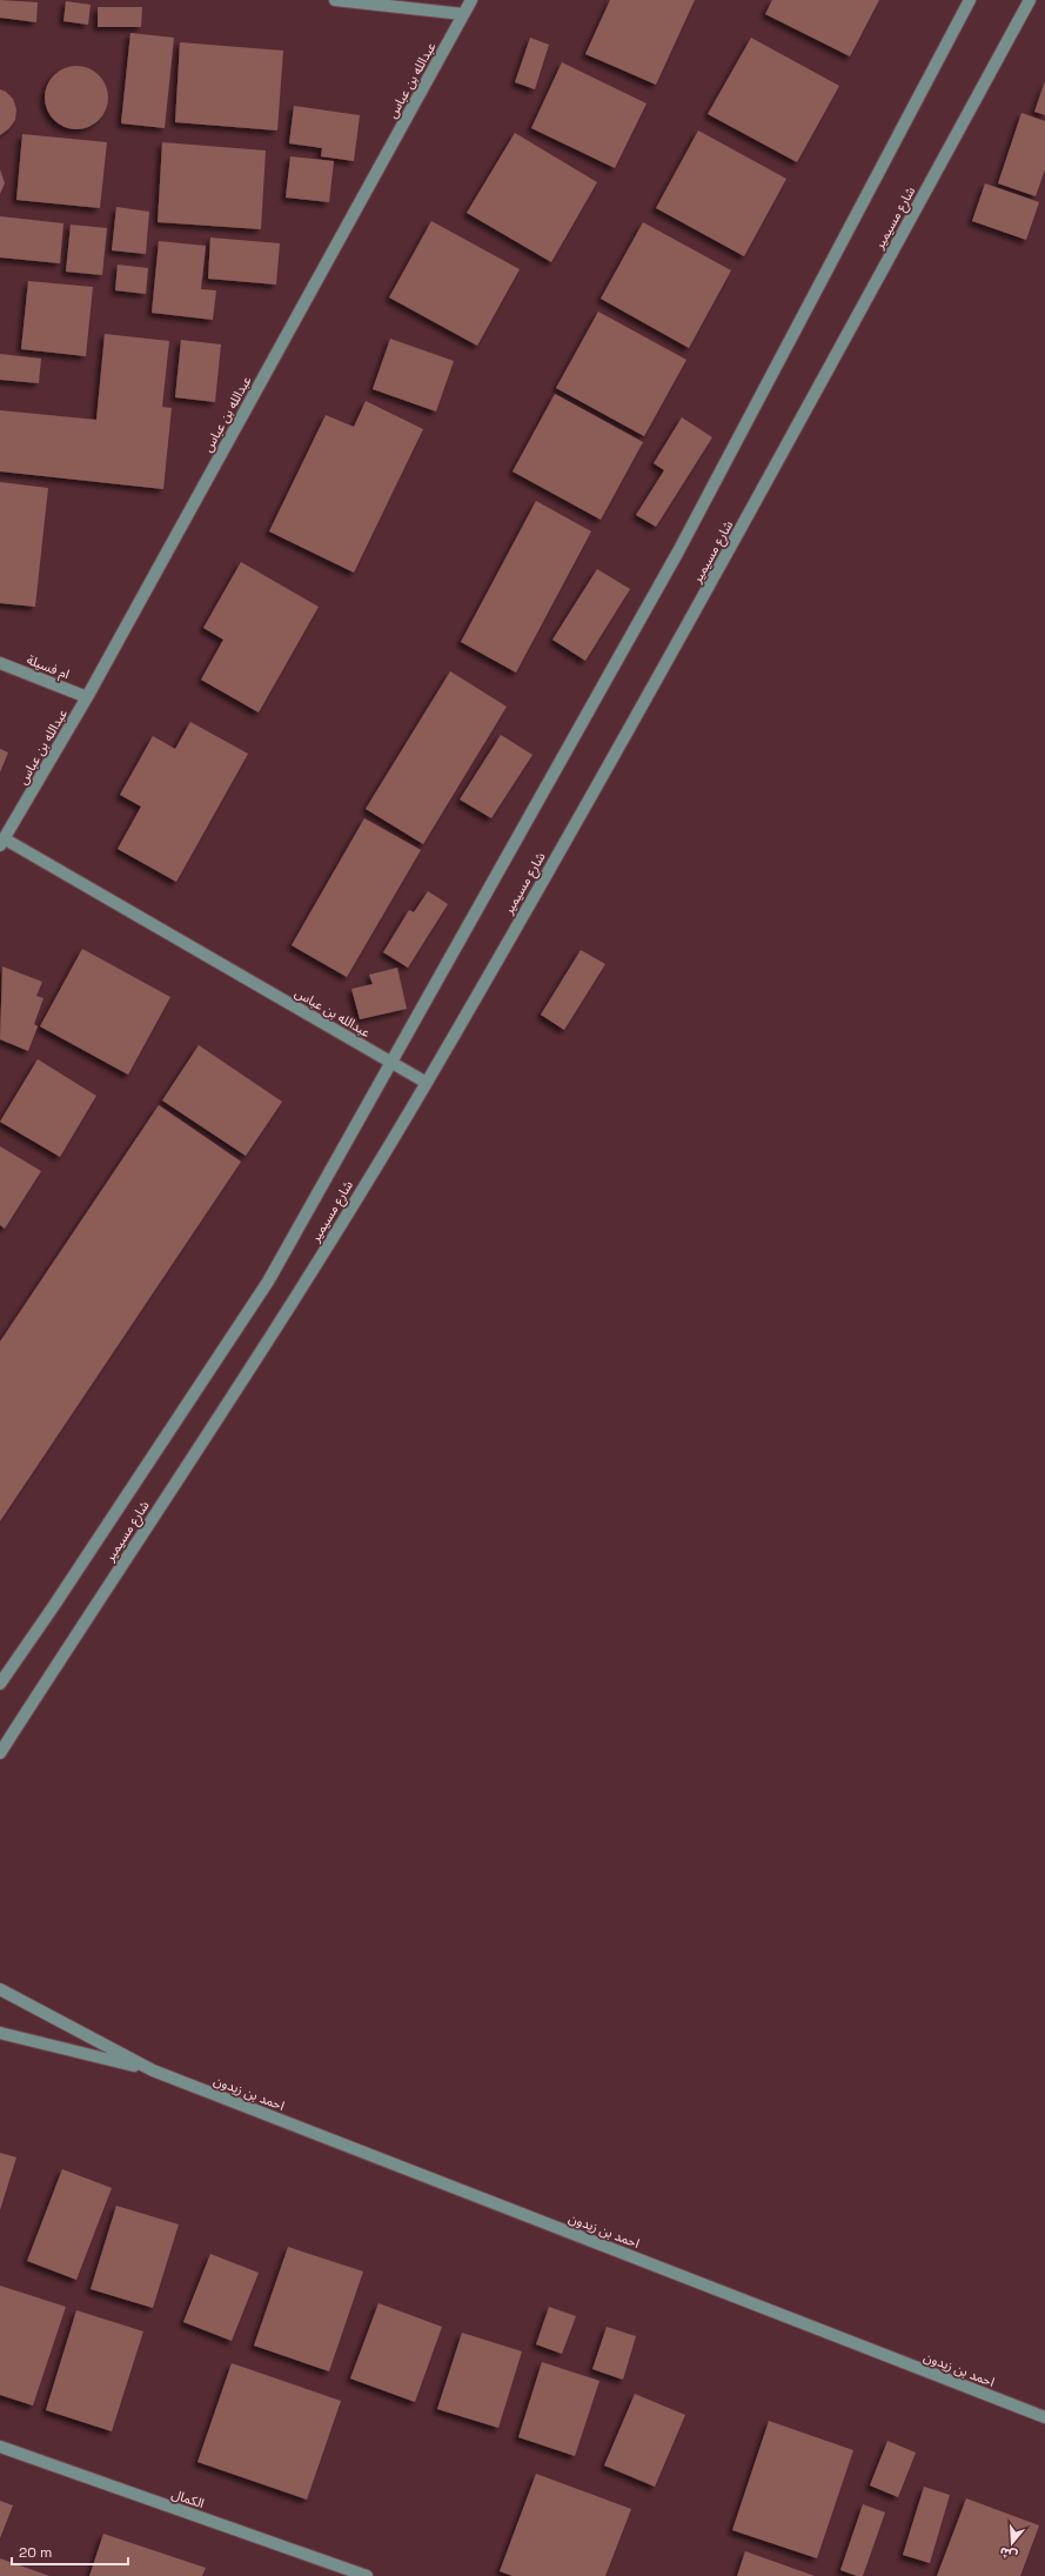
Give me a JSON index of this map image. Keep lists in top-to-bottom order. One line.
{"streets":{"street":["عبدالله بن عباس","شارع مسيمير","ام فسيلة","احمد بن زيدون","الكمال"]},"crossings":[["عبدالله بن عباس","شارع مسيمير"],["عبدالله بن عباس","ام فسيلة"]],"scale_bar":"20 m","north":"bottom"}
